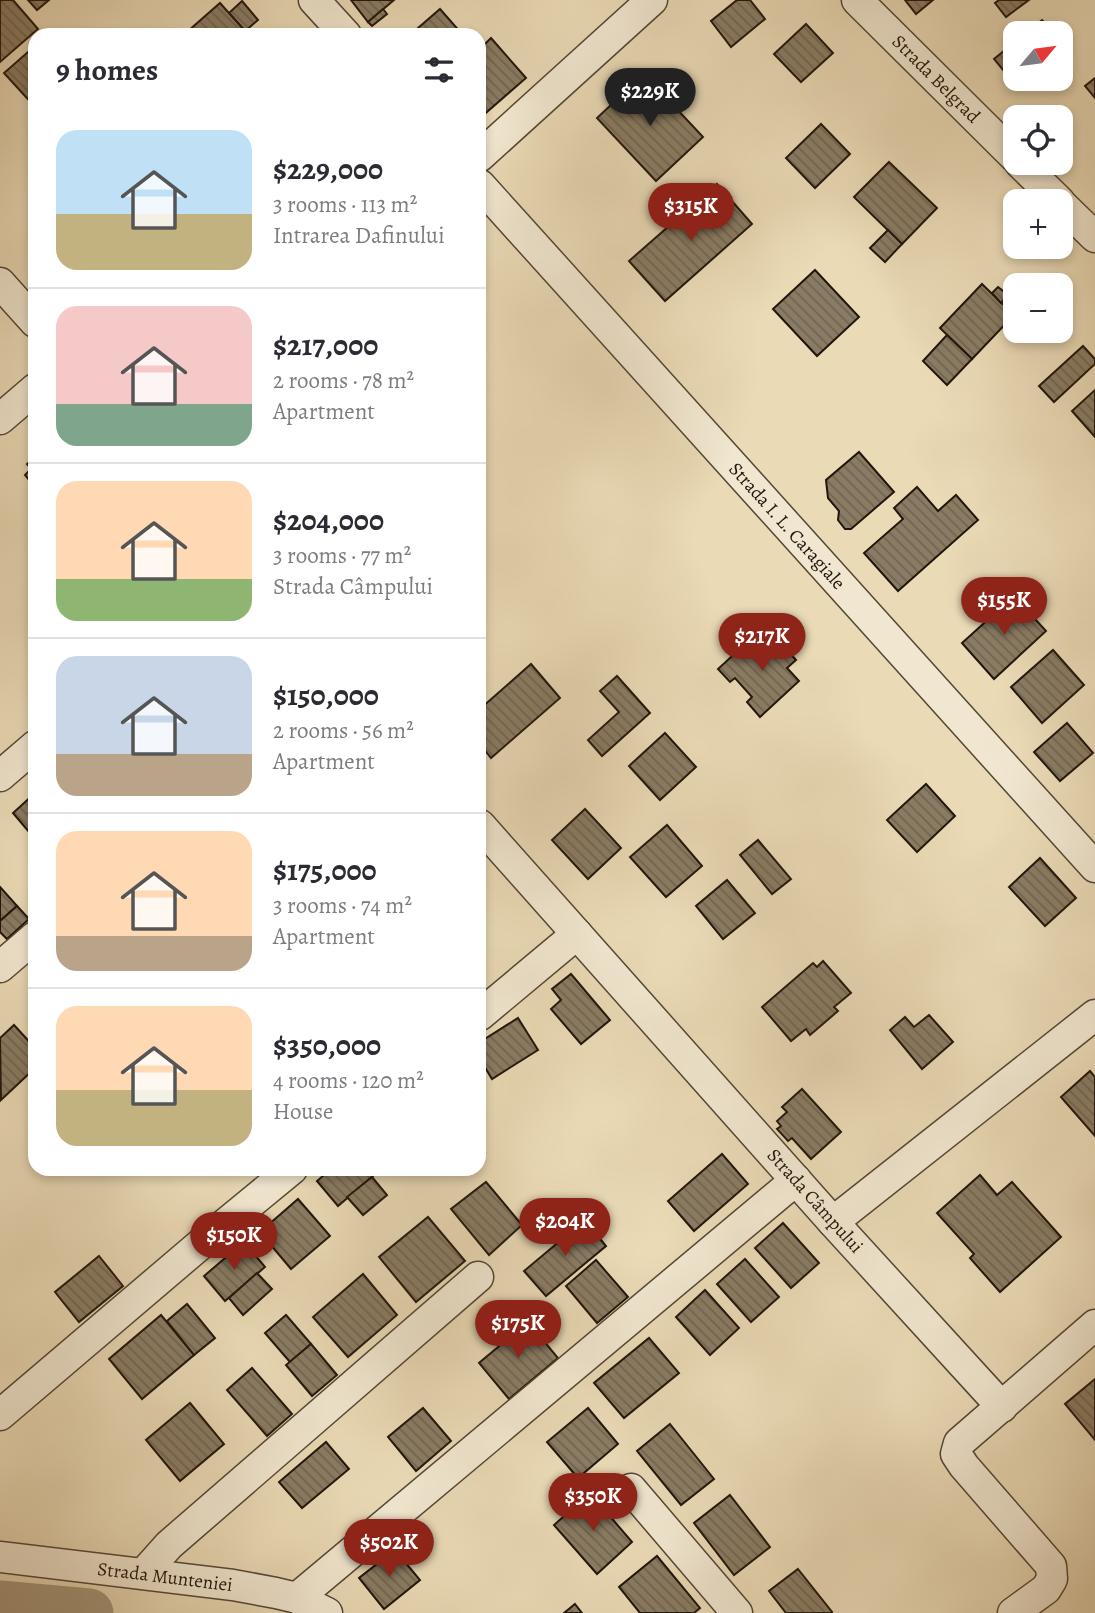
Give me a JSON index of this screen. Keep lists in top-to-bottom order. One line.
{"streets":{"street":["Strada Belgrad","Strada I. L. Caragiale","Strada Câmpului","Strada Munteniei"]},"north":"top right","page":{"map_buttons":["+","−"],"heading":"9 homes","price":["$229K","$315K","$155K","$217K","$204K","$150K","$175K","$350K","$502K"],"list":[{"name":"$229,000","note":"3 rooms · 113 m² · Intrarea Dafinului"},{"name":"$217,000","note":"2 rooms · 78 m² · Apartment"},{"name":"$204,000","note":"3 rooms · 77 m² · Strada Câmpului"},{"name":"$150,000","note":"2 rooms · 56 m² · Apartment"},{"name":"$175,000","note":"3 rooms · 74 m² · Apartment"},{"name":"$350,000","note":"4 rooms · 120 m² · House"}]}}
